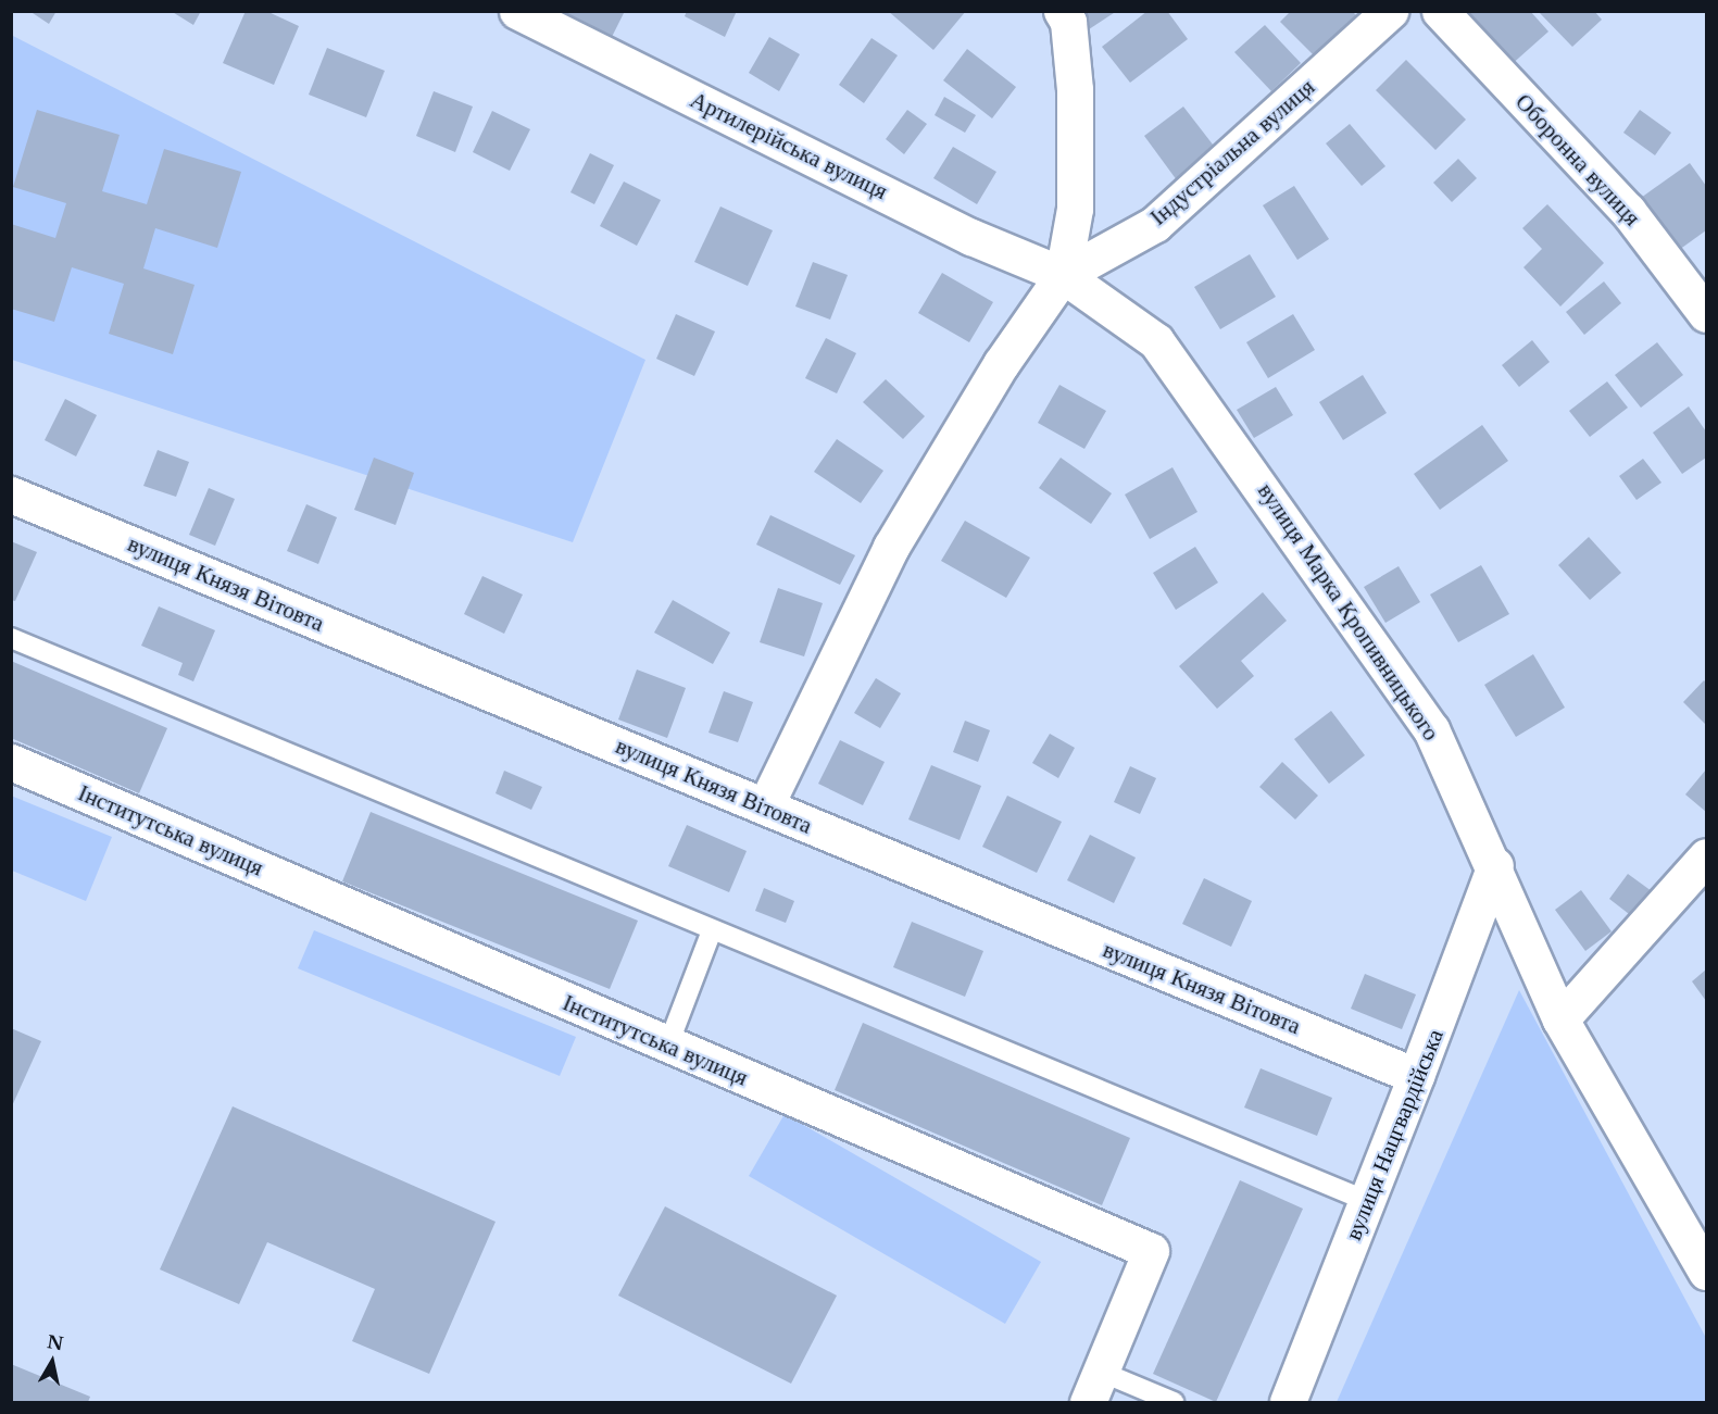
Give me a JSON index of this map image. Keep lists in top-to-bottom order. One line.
{"streets":{"street":["Артилерійська вулиця","Індустріальна вулиця","Оборонна вулиця","вулиця Князя Вітовта","вулиця Марка Кропивницького","Інститутська вулиця","вулиця Нацгвардійська"]},"crossings":[["Артилерійська вулиця","Індустріальна вулиця"],["Артилерійська вулиця","вулиця Марка Кропивницького"],["Індустріальна вулиця","вулиця Марка Кропивницького"],["вулиця Князя Вітовта","вулиця Нацгвардійська"],["вулиця Марка Кропивницького","вулиця Нацгвардійська"]],"north":"top"}
